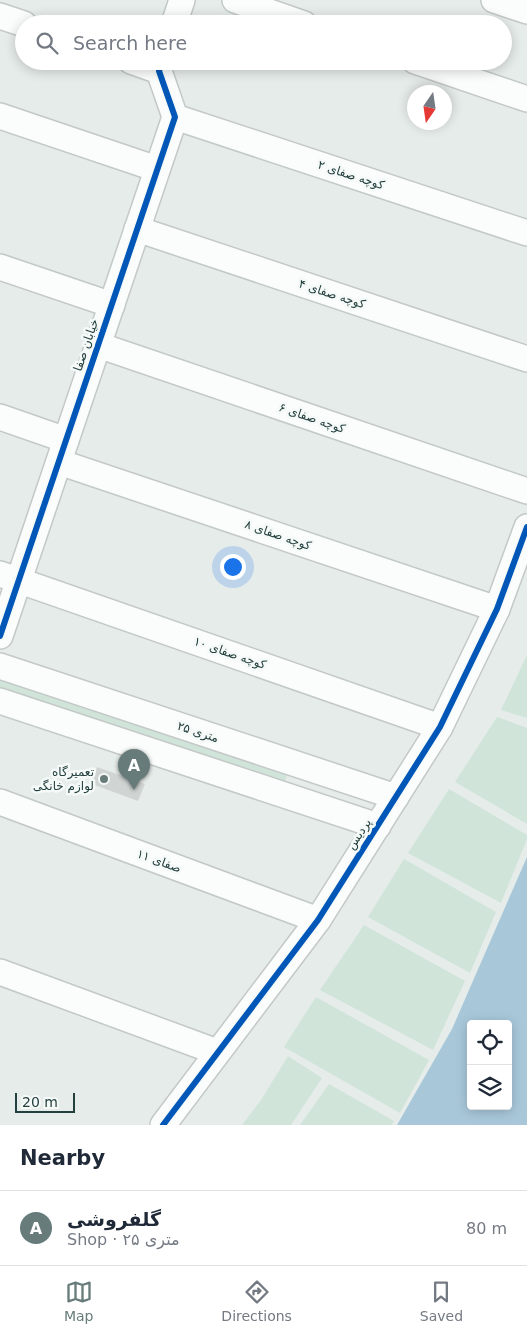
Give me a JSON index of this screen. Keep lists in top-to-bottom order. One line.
{"streets":{"street":["کوچه صفای ۲","کوچه صفای ۴","خیابان صفا","کوچه صفای ۶","کوچه صفای ۸","کوچه صفای ۱۰","۲۵ متری","پردیس","صفای ۱۱"]},"crossings":[["کوچه صفای ۲","خیابان صفا"],["کوچه صفای ۴","خیابان صفا"],["خیابان صفا","کوچه صفای ۶"],["خیابان صفا","کوچه صفای ۸"],["خیابان صفا","کوچه صفای ۱۰"],["کوچه صفای ۸","پردیس"],["کوچه صفای ۱۰","پردیس"],["۲۵ متری","پردیس"],["پردیس","صفای ۱۱"]],"places":["تعمیرگاه لوازم خانگی"],"scale_bar":"20 m","north":"bottom","page":{"search":"Search here","pins":"A","scale":"20 m","heading":"Nearby","list":[{"mark":"A","name":"گلفروشی","note":"Shop · ۲۵ متری","value":"80 m"}],"nav":["Map","Directions","Saved"]}}
